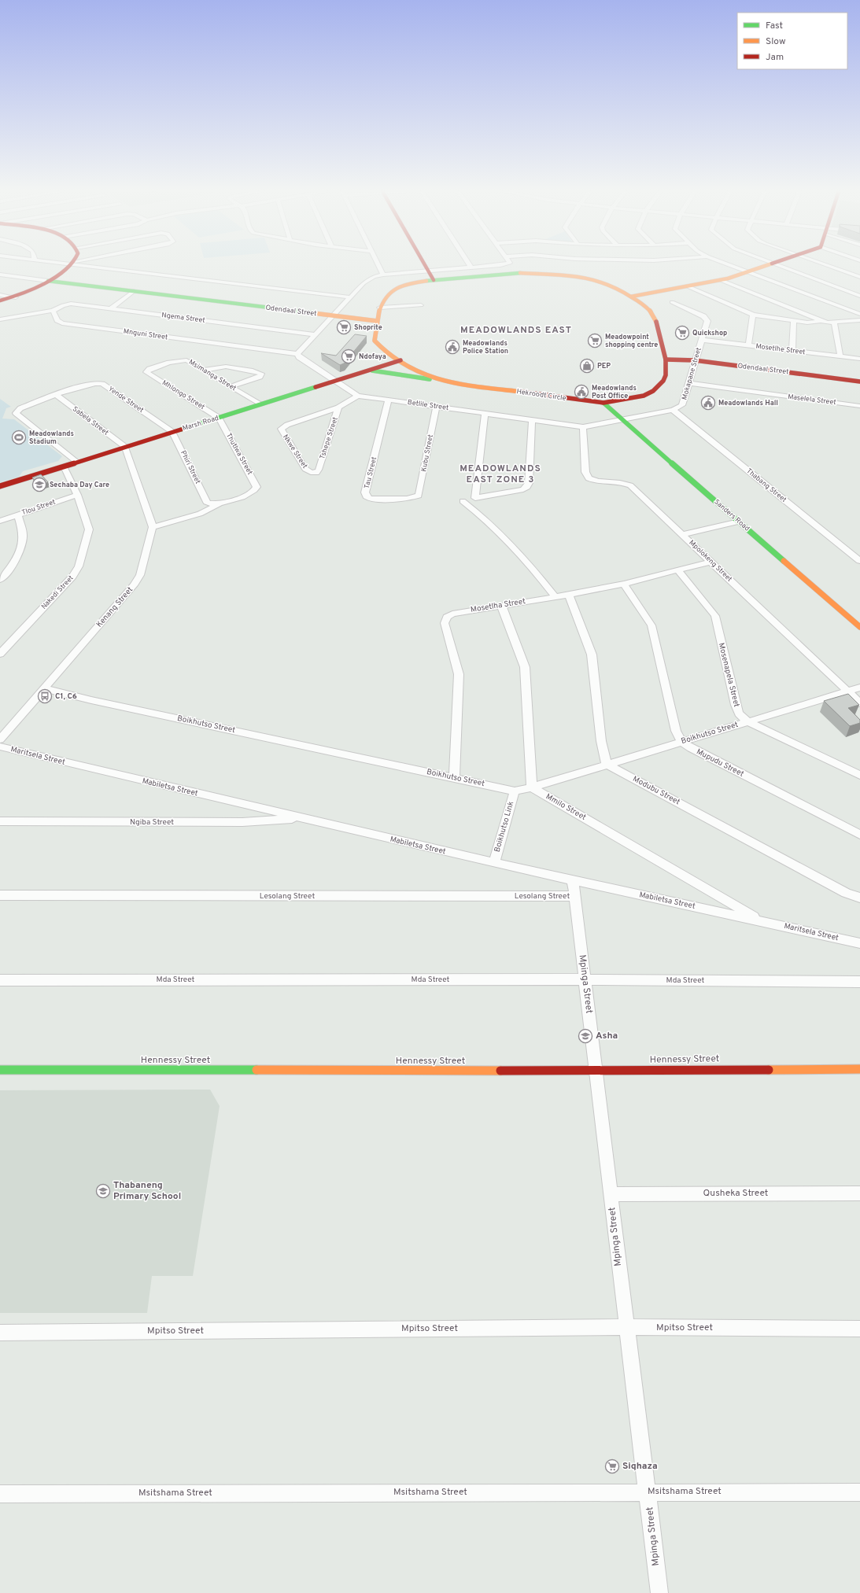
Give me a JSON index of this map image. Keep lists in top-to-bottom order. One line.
{"streets":{"street":["Odendaal Street","Ngema Street","Mnguni Street","Mosetlhe Street","Mokapane Street","Msimanga Street","Mhlongo Street","Hekroodt Circle","Yende Street","Maselela Street","Betlile Street","Sabela Street","Marsh Road","Tshepe Street","Nkwe Street","Kubu Street","Thutlwa Street","Phiri Street","Tau Street","Thabang Street","Tlou Street","Sanders Road","Mpolokeng Street","Nakedi Street","Mosetlha Street","Kenang Street","Mosenapela Street","Boikhutso Street","Maritsela Street","Mupudu Street","Mabiletsa Street","Modubu Street","Mmilo Street","Ngiba Street","Boikhutso Link","Lesolang Street","Mda Street","Mpinga Street","Hennessy Street","Qusheka Street","Mpitso Street","Msitshama Street"]},"crossings":[["Odendaal Street","Mokapane Street"],["Odendaal Street","Hekroodt Circle"],["Ngema Street","Mnguni Street"],["Mnguni Street","Betlile Street"],["Mosetlhe Street","Mokapane Street"],["Mokapane Street","Maselela Street"],["Mokapane Street","Thabang Street"],["Msimanga Street","Mhlongo Street"],["Msimanga Street","Marsh Road"],["Mhlongo Street","Marsh Road"],["Mhlongo Street","Thutlwa Street"],["Hekroodt Circle","Marsh Road"],["Hekroodt Circle","Sanders Road"],["Yende Street","Sabela Street"],["Yende Street","Marsh Road"],["Yende Street","Phiri Street"],["Betlile Street","Marsh Road"],["Betlile Street","Tshepe Street"],["Betlile Street","Kubu Street"],["Betlile Street","Tau Street"],["Betlile Street","Sanders Road"],["Betlile Street","Mpolokeng Street"],["Sabela Street","Marsh Road"],["Marsh Road","Thutlwa Street"],["Marsh Road","Phiri Street"],["Marsh Road","Nakedi Street"],["Tshepe Street","Nkwe Street"],["Kubu Street","Tau Street"],["Thutlwa Street","Phiri Street"],["Tlou Street","Nakedi Street"],["Mpolokeng Street","Mosetlha Street"],["Mpolokeng Street","Boikhutso Street"],["Mosetlha Street","Mosenapela Street"],["Mosetlha Street","Boikhutso Street"],["Kenang Street","Boikhutso Street"],["Mosenapela Street","Boikhutso Street"],["Boikhutso Street","Mupudu Street"],["Boikhutso Street","Modubu Street"],["Boikhutso Street","Mmilo Street"],["Boikhutso Street","Boikhutso Link"],["Maritsela Street","Mabiletsa Street"],["Maritsela Street","Mmilo Street"],["Mabiletsa Street","Mmilo Street"],["Mabiletsa Street","Ngiba Street"],["Mabiletsa Street","Boikhutso Link"],["Mabiletsa Street","Mpinga Street"],["Lesolang Street","Mpinga Street"],["Mda Street","Mpinga Street"],["Mpinga Street","Hennessy Street"],["Mpinga Street","Qusheka Street"],["Mpinga Street","Mpitso Street"],["Mpinga Street","Msitshama Street"]],"districts":["MEADOWLANDS EAST","MEADOWLANDS EAST ZONE 3"],"places":{"supermarket":["Shoprite","Quickshop","Meadowpoint shopping centre","Ndofaya","Siqhaza"],"public building":["Meadowlands Police Station","Meadowlands Post Office","Meadowlands Hall"],"shop":["PEP"],"sports":["Meadowlands Stadium"],"school or university":["Sechaba Day Care","Asha","Thabaneng Primary School"],"bus stop":["C1, C6"]},"legend":["Fast","Slow","Jam"]}
